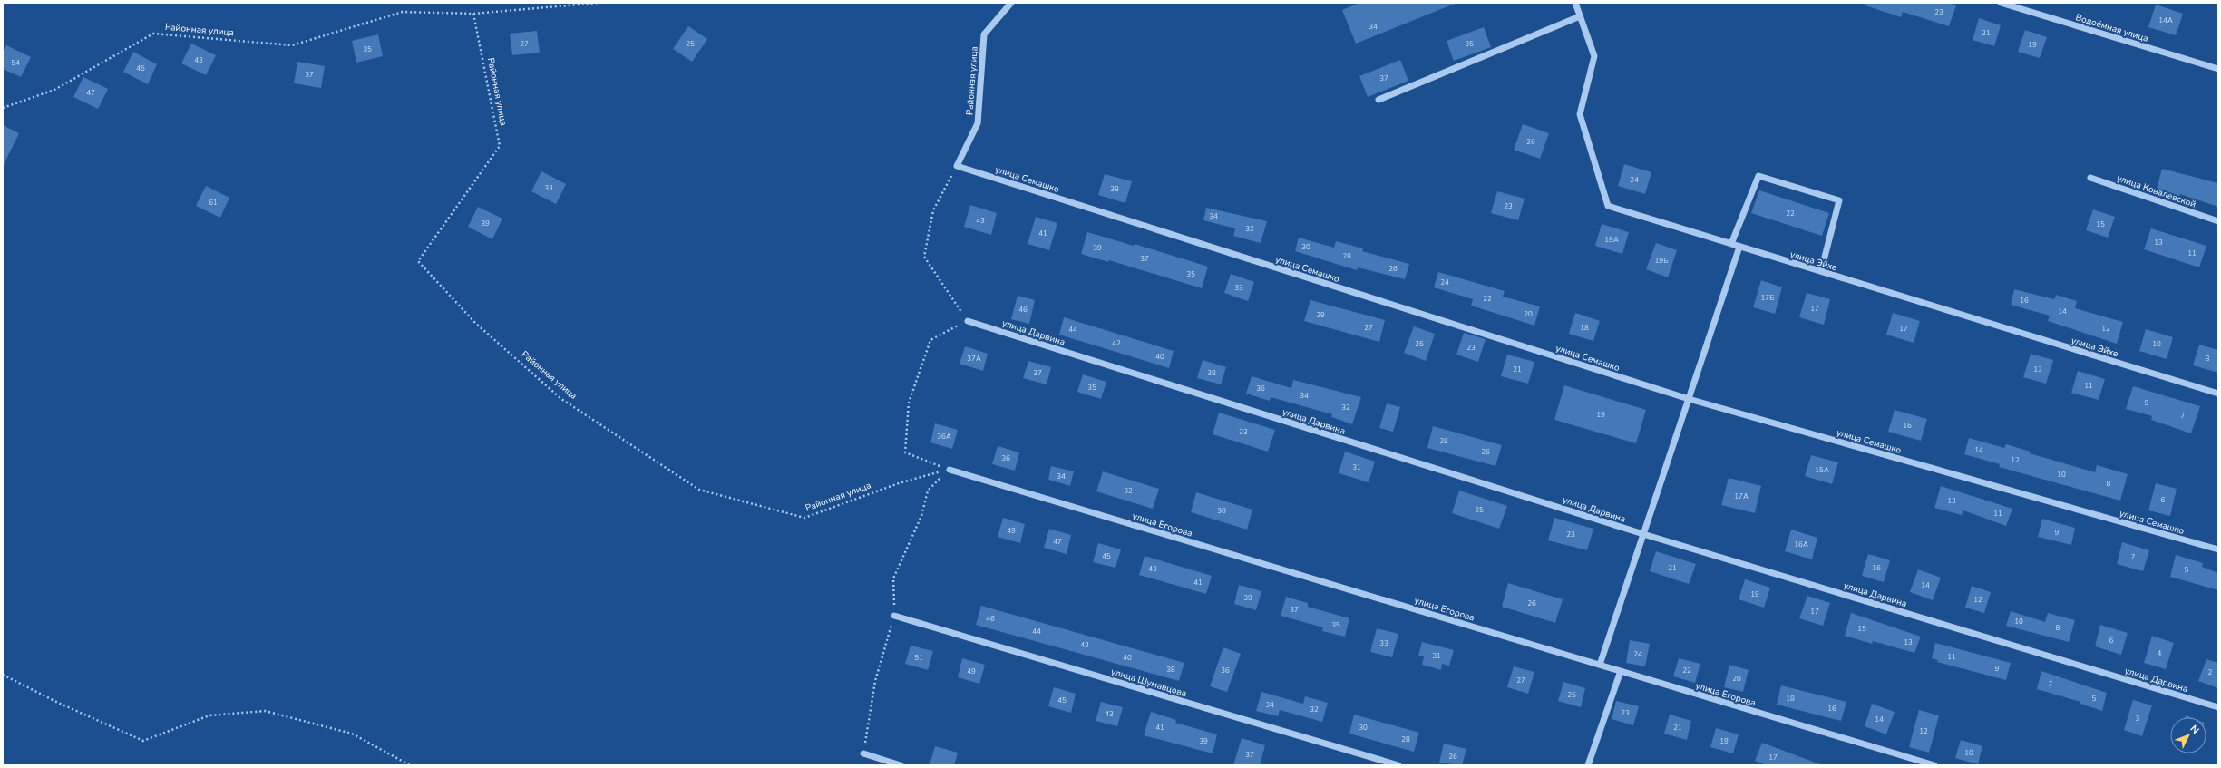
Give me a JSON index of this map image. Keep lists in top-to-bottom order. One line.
{"streets":{"street":["Водоёмная улица","Районная улица","улица Семашко","улица Ковалевской","улица Эйхе","улица Дарвина","улица Егорова","улица Шумавцова"]},"crossings":[["Районная улица","улица Семашко"],["Районная улица","улица Егорова"]],"house_numbers":["23","14А","34","21","27","25","35","19","35","43","54","45","37","37","47","26","24","33","38","61","23","22","34","43","39","15","32","41","19А","13","30","39","11","28","37","19Б","26","35","24","33","17Б","22","16","17","46","14","20","29","27","18","17","12","44","42","25","10","23","40","37А","8","21","13","37","38","11","35","36","34","9","32","19","7","16","33","36А","28","14","26","36","12","31","15А","10","34","8","32","17А","6","13","25","30","11","49","9","23","47","16А","45","7","21","16","43","5","41","14","19","39","12","26","37","17","46","10","35","8","15","44","6","13","33","42","4","24","31","11","51","40","9","38","36","22","49","2","20","27","7","25","18","5","45","34","16","32","23","43","3","14","41","30","21","12","28","39","19","10","37","26","17"],"north":"top right"}
